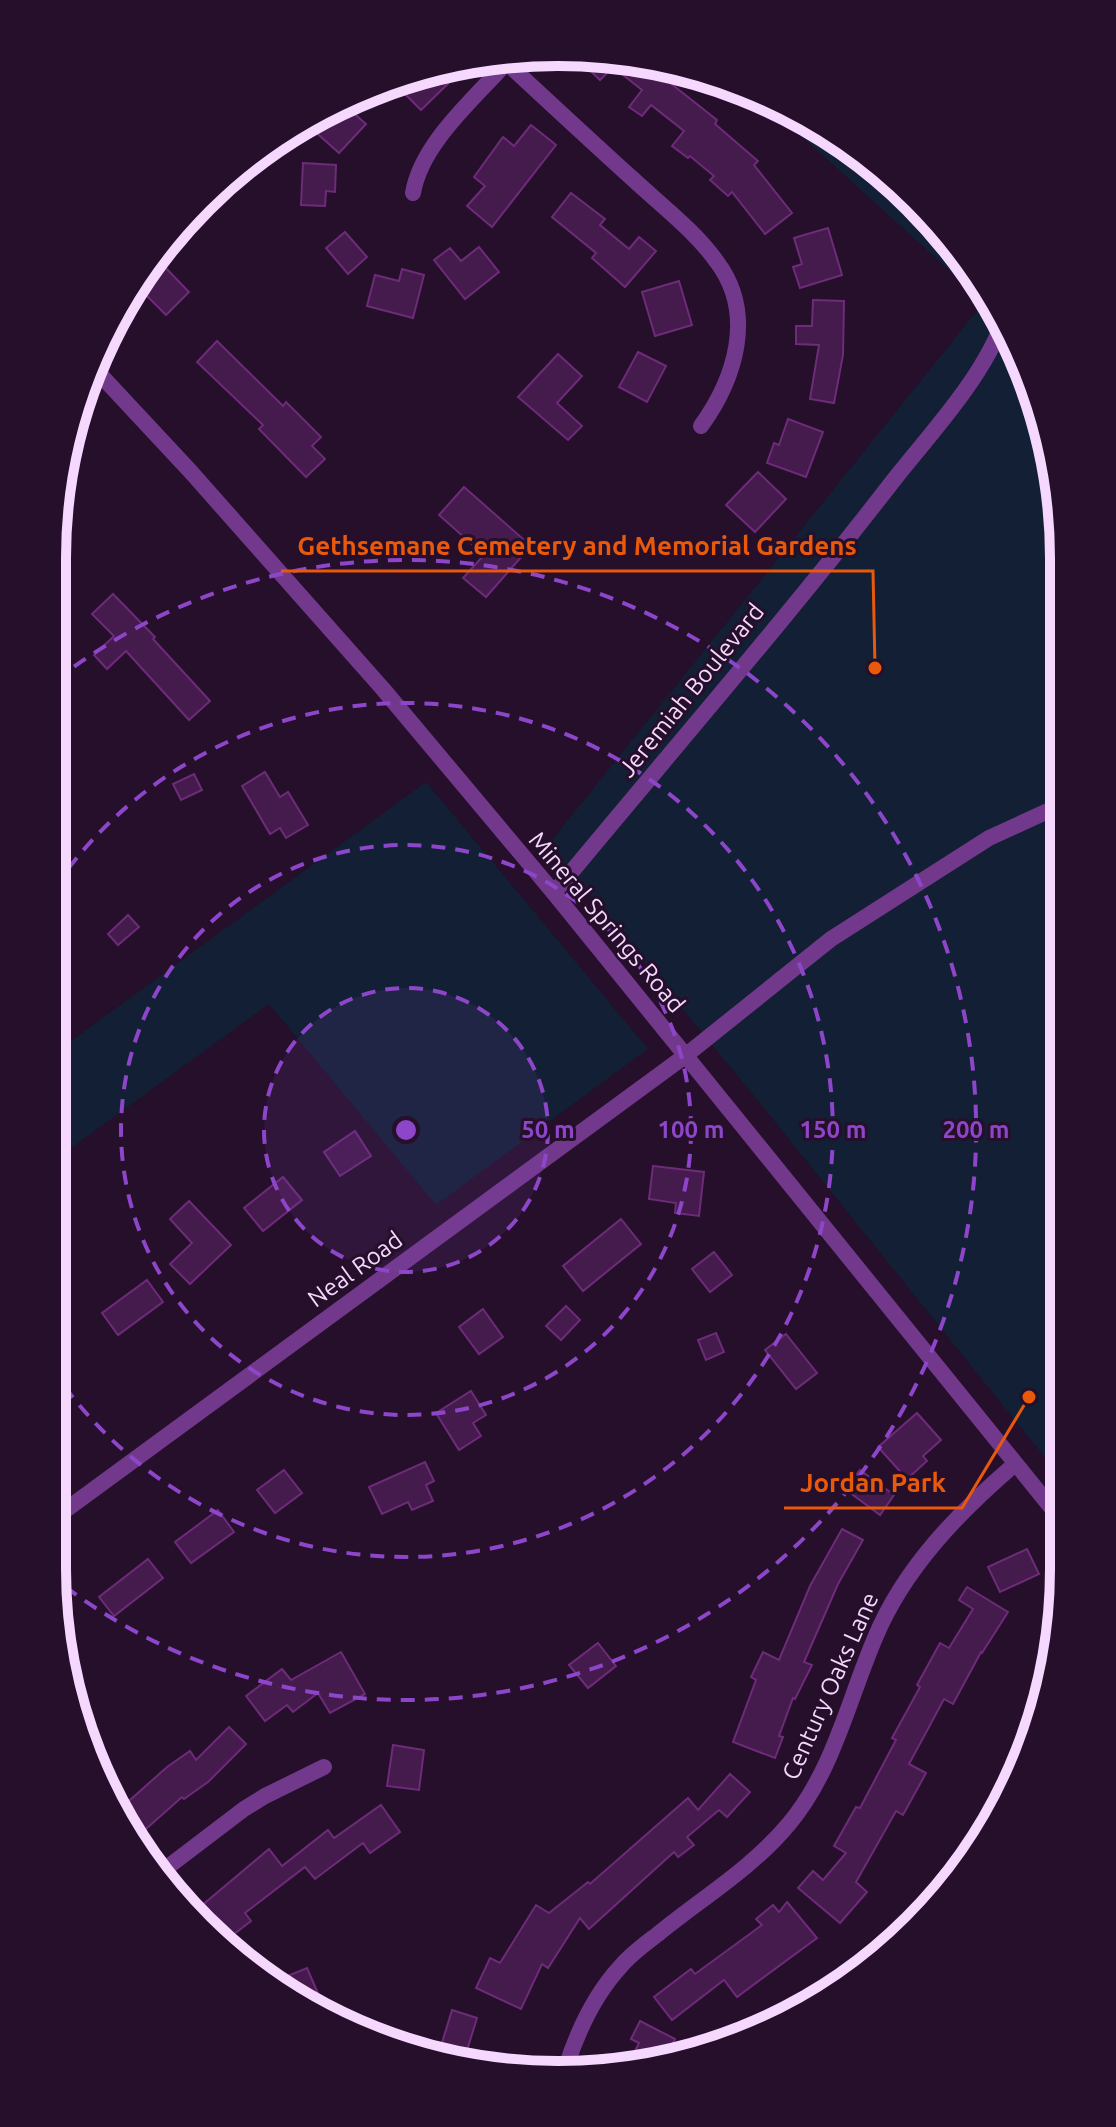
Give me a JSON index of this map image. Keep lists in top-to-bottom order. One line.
{"streets":{"street":["Jeremiah Boulevard","Mineral Springs Road","Neal Road","Century Oaks Lane"]},"crossings":[["Jeremiah Boulevard","Mineral Springs Road"],["Mineral Springs Road","Neal Road"],["Mineral Springs Road","Century Oaks Lane"]],"places":["Gethsemane Cemetery and Memorial Gardens","Jordan Park"],"rings":["50 m","100 m","150 m","200 m"]}
